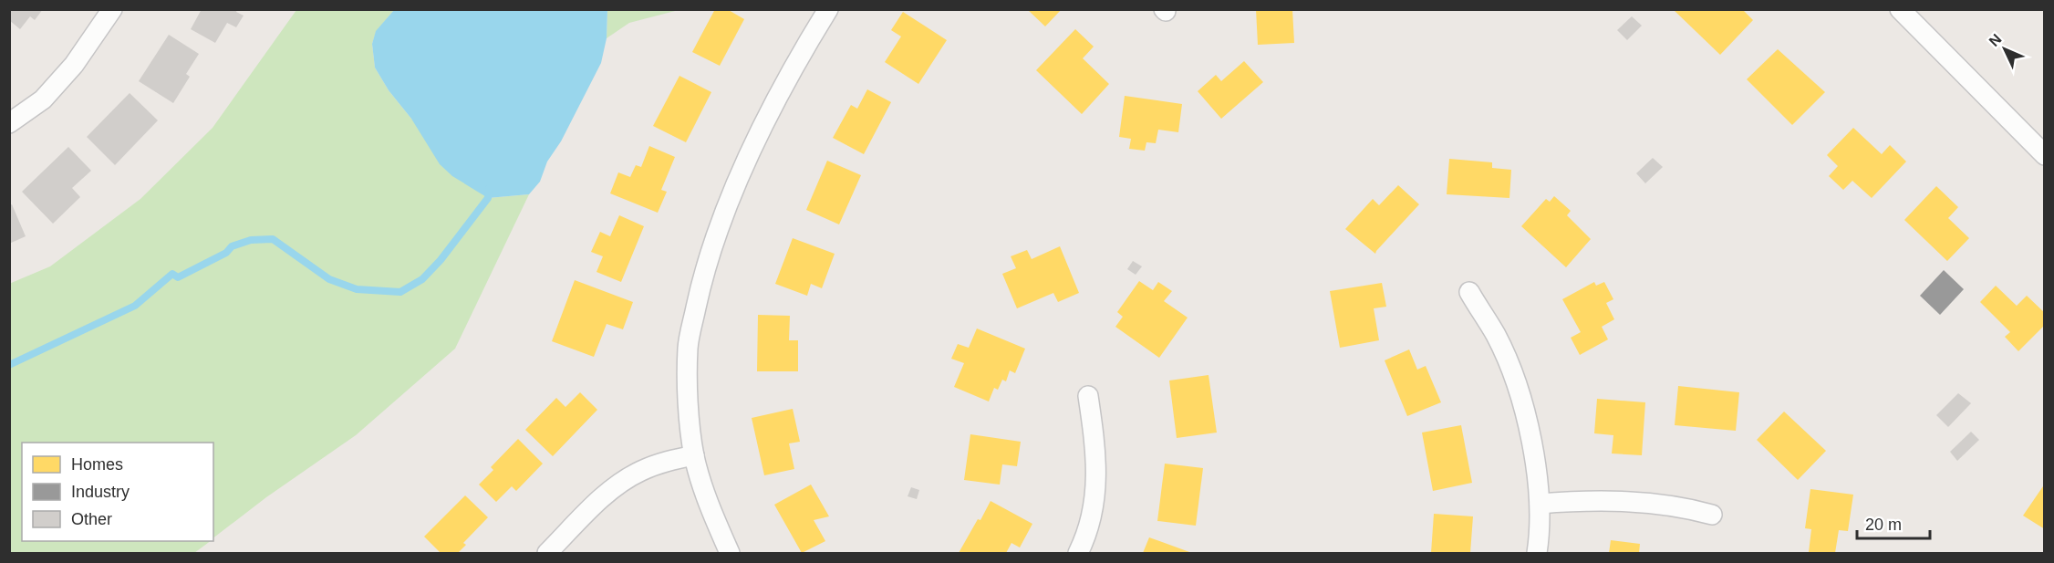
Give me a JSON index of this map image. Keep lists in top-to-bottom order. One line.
{"legend":["Homes","Industry","Other"],"scale_bar":"20 m","north":"top left"}
